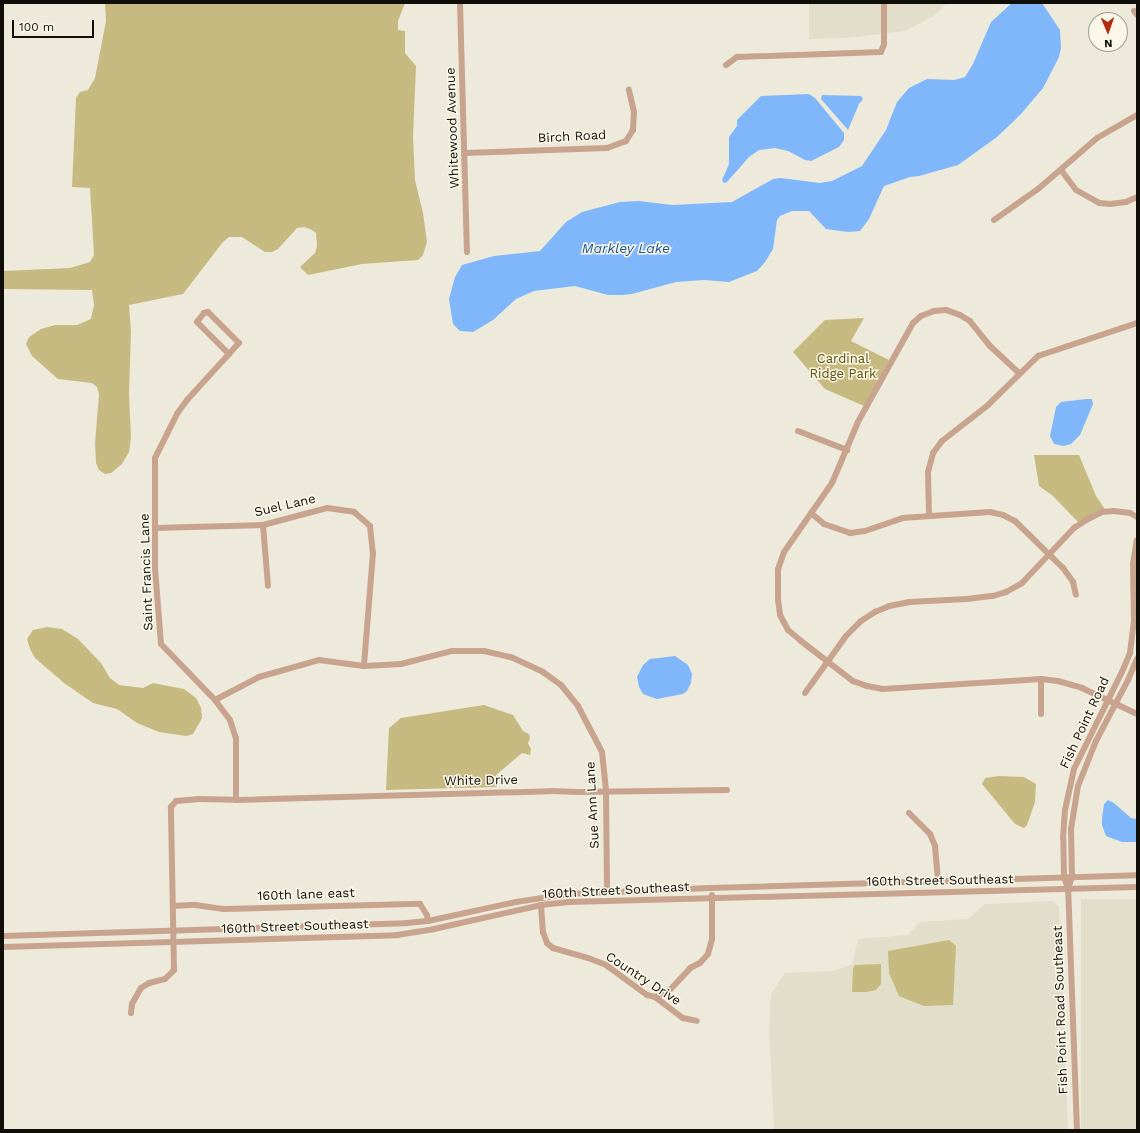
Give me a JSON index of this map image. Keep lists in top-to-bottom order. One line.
{"streets":{"street":["Whitewood Avenue","Birch Road","Suel Lane","Saint Francis Lane","Fish Point Road","White Drive","Sue Ann Lane","160th Street Southeast","160th lane east","Country Drive","Fish Point Road Southeast"]},"crossings":[["Whitewood Avenue","Birch Road"],["Suel Lane","Saint Francis Lane"],["Suel Lane","Sue Ann Lane"],["Saint Francis Lane","White Drive"],["Saint Francis Lane","Sue Ann Lane"],["Fish Point Road","160th Street Southeast"],["Fish Point Road","Fish Point Road Southeast"],["White Drive","Sue Ann Lane"],["Sue Ann Lane","160th Street Southeast"],["160th Street Southeast","160th lane east"],["160th Street Southeast","Country Drive"],["160th Street Southeast","Fish Point Road Southeast"]],"water":["Markley Lake"],"parks":["Cardinal Ridge Park"],"scale_bar":"100 m","north":"bottom"}
